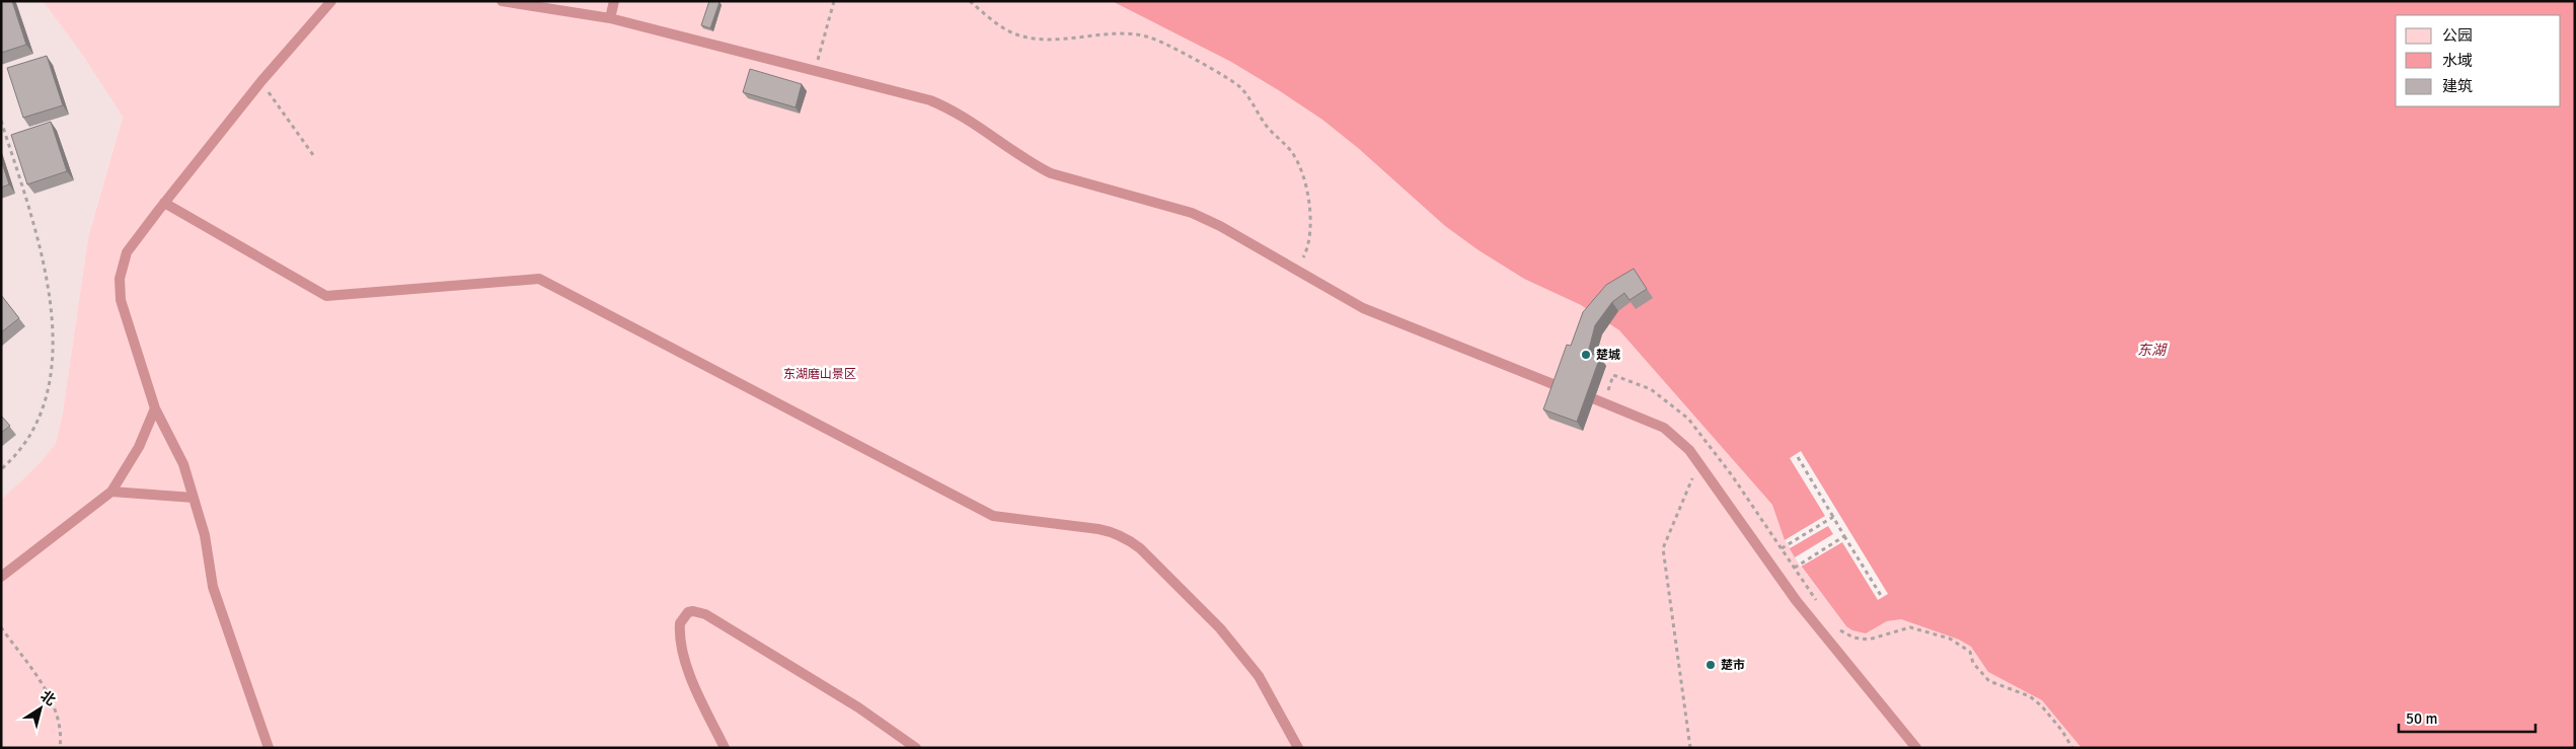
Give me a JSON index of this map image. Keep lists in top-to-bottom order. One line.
{"water":["东湖"],"parks":["东湖磨山景区"],"places":["楚城","楚市"],"legend":["公园","水域","建筑"],"scale_bar":"50 m","north":"top right"}
